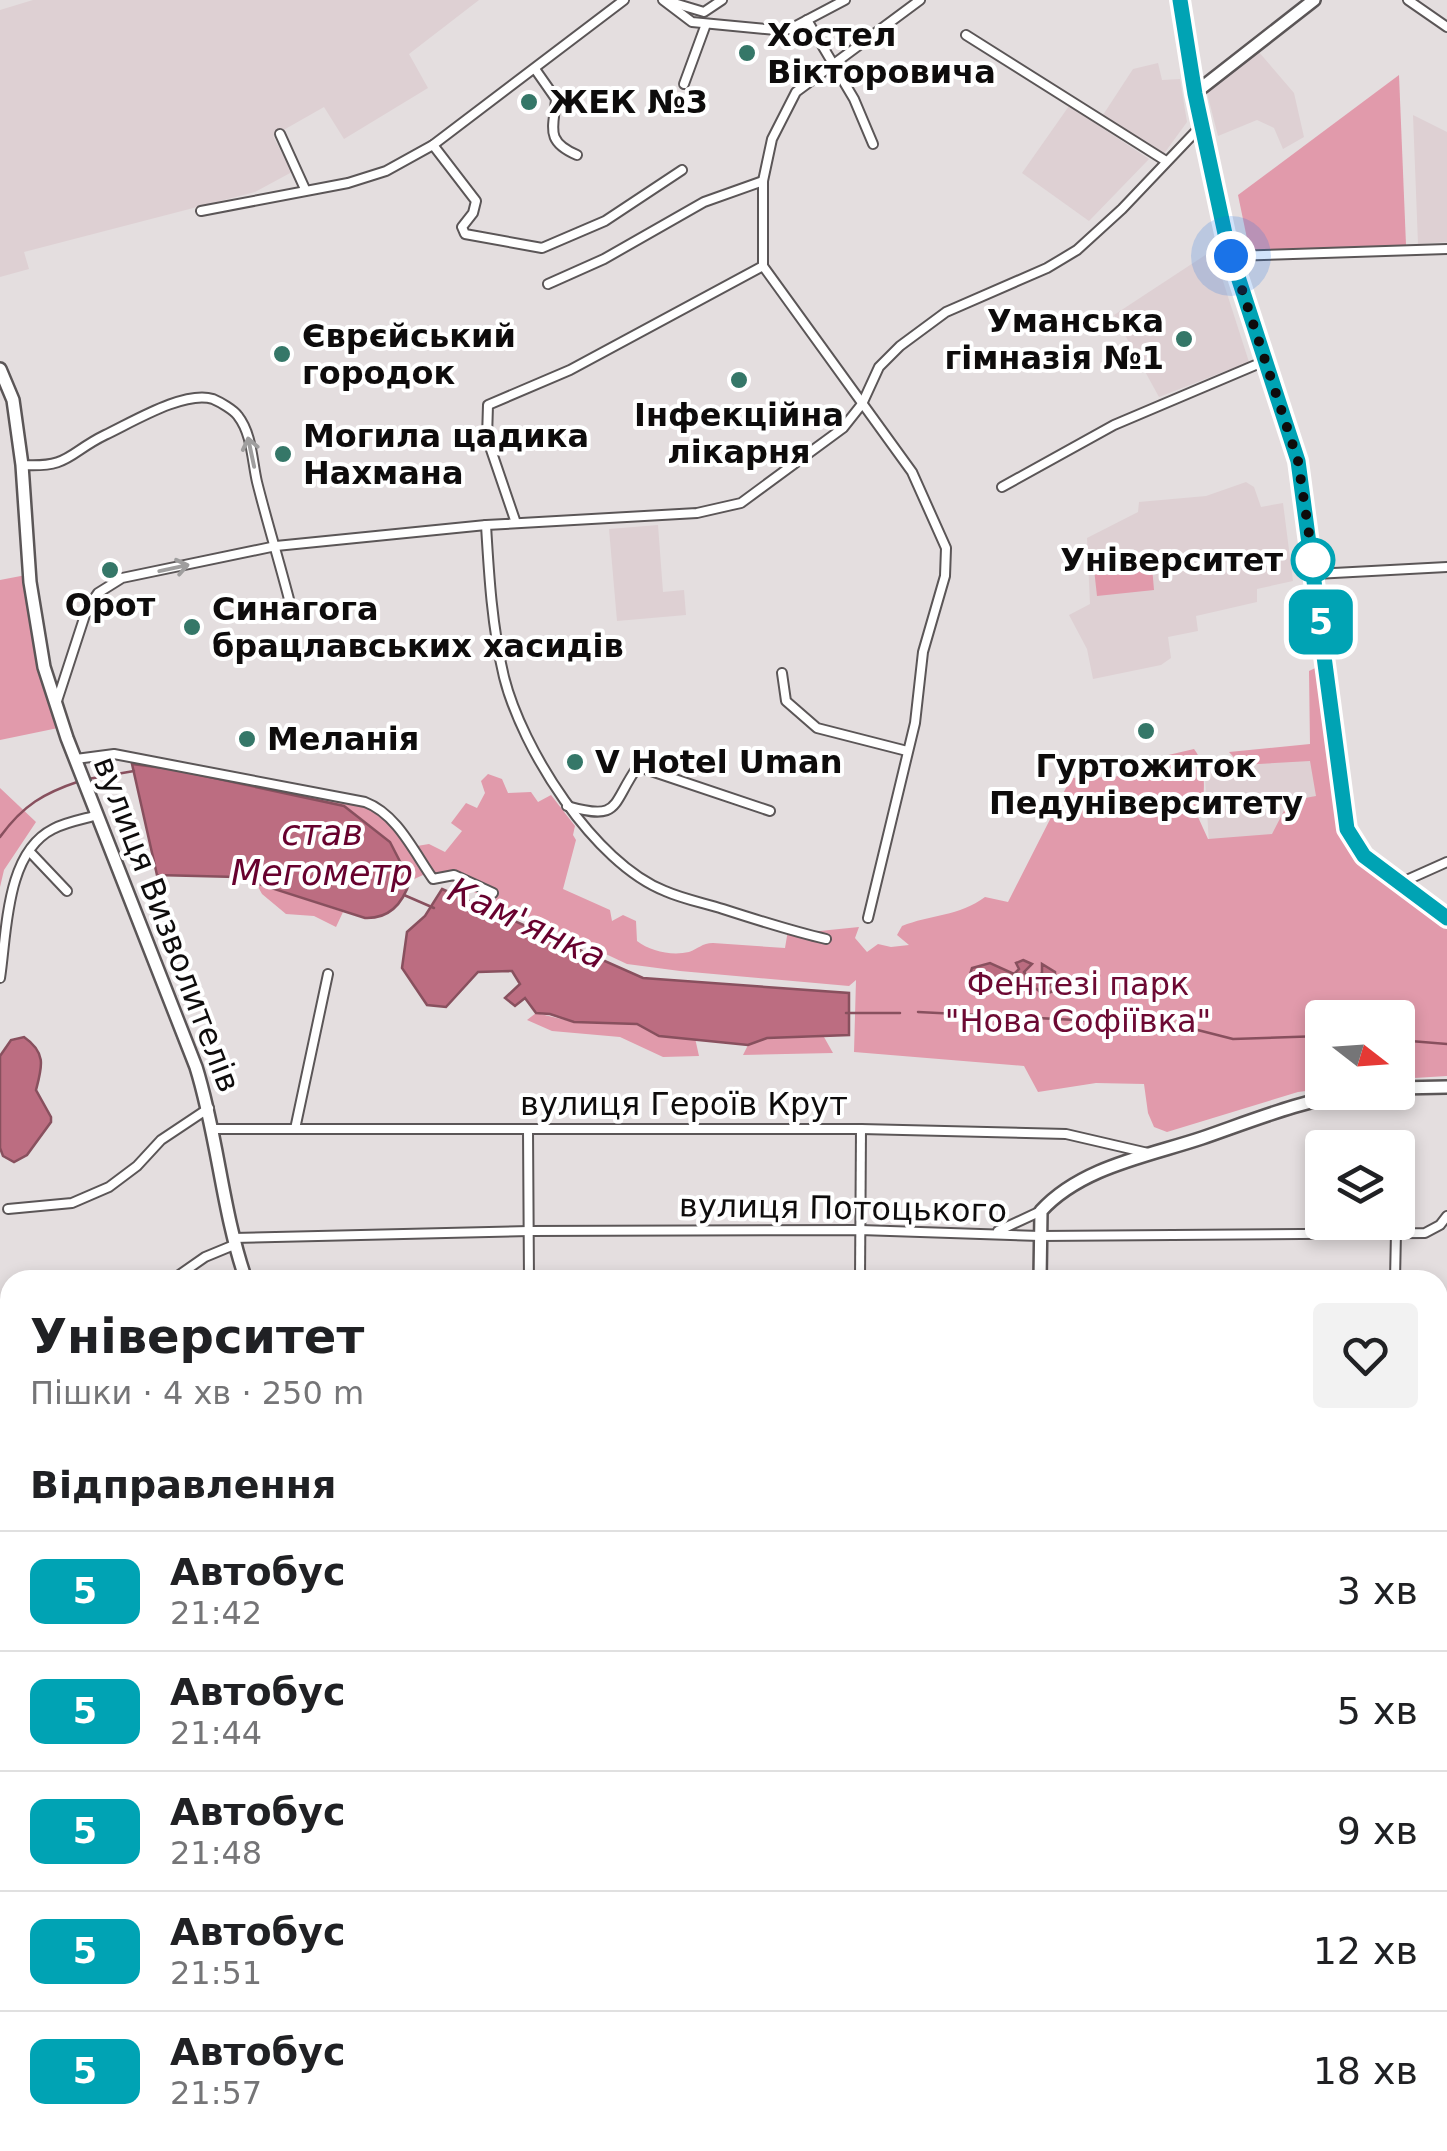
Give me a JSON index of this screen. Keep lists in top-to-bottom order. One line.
{"streets":{"street":["вулиця Визволителів","вулиця Героїв Крут","вулиця Потоцького"]},"crossings":[["вулиця Визволителів","вулиця Героїв Крут"],["вулиця Визволителів","вулиця Потоцького"]],"water":["став Мегометр","Кам'янка"],"parks":["Фентезі парк \"Нова Софіївка\""],"places":["Хостел Вікторовича","ЖЕК №3","Уманська гімназія №1","Єврєйський городок","Інфекційна лікарня","Могила цадика Нахмана","Університет","Орот","Синагога брацлавських хасидів","Гуртожиток Педуніверситету","Меланія","V Hotel Uman"],"lines":["bus line 5"],"north":"right","page":{"on_map":"5","heading":[["Університет","Пішки · 4 хв · 250 m"],"Відправлення"],"list":[{"mark":"5","name":"Автобус","note":"21:42","value":"3 хв"},{"mark":"5","name":"Автобус","note":"21:44","value":"5 хв"},{"mark":"5","name":"Автобус","note":"21:48","value":"9 хв"},{"mark":"5","name":"Автобус","note":"21:51","value":"12 хв"},{"mark":"5","name":"Автобус","note":"21:57","value":"18 хв"}]}}
